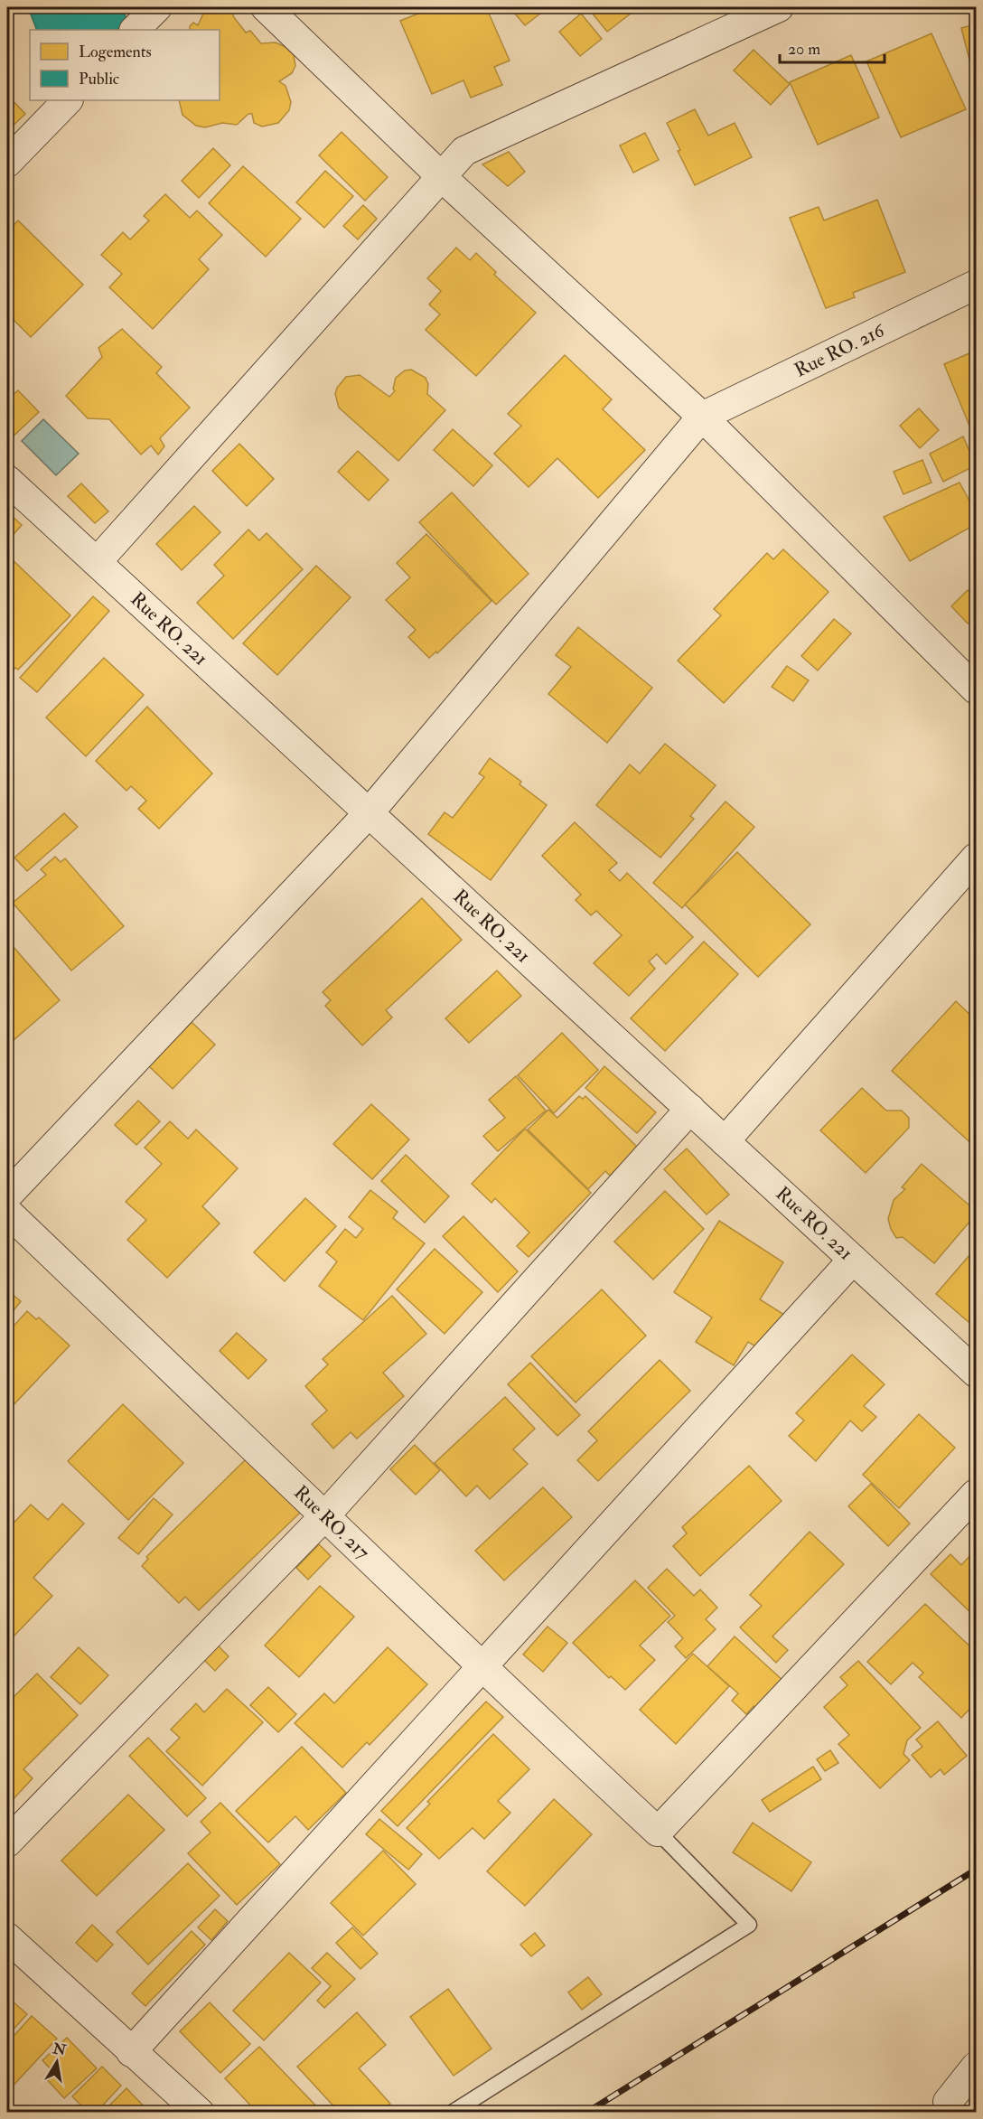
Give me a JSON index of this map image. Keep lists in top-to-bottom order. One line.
{"streets":{"street":["Rue RO. 216","Rue RO. 221","Rue RO. 217"]},"legend":["Logements","Public"],"scale_bar":"20 m","north":"top"}
